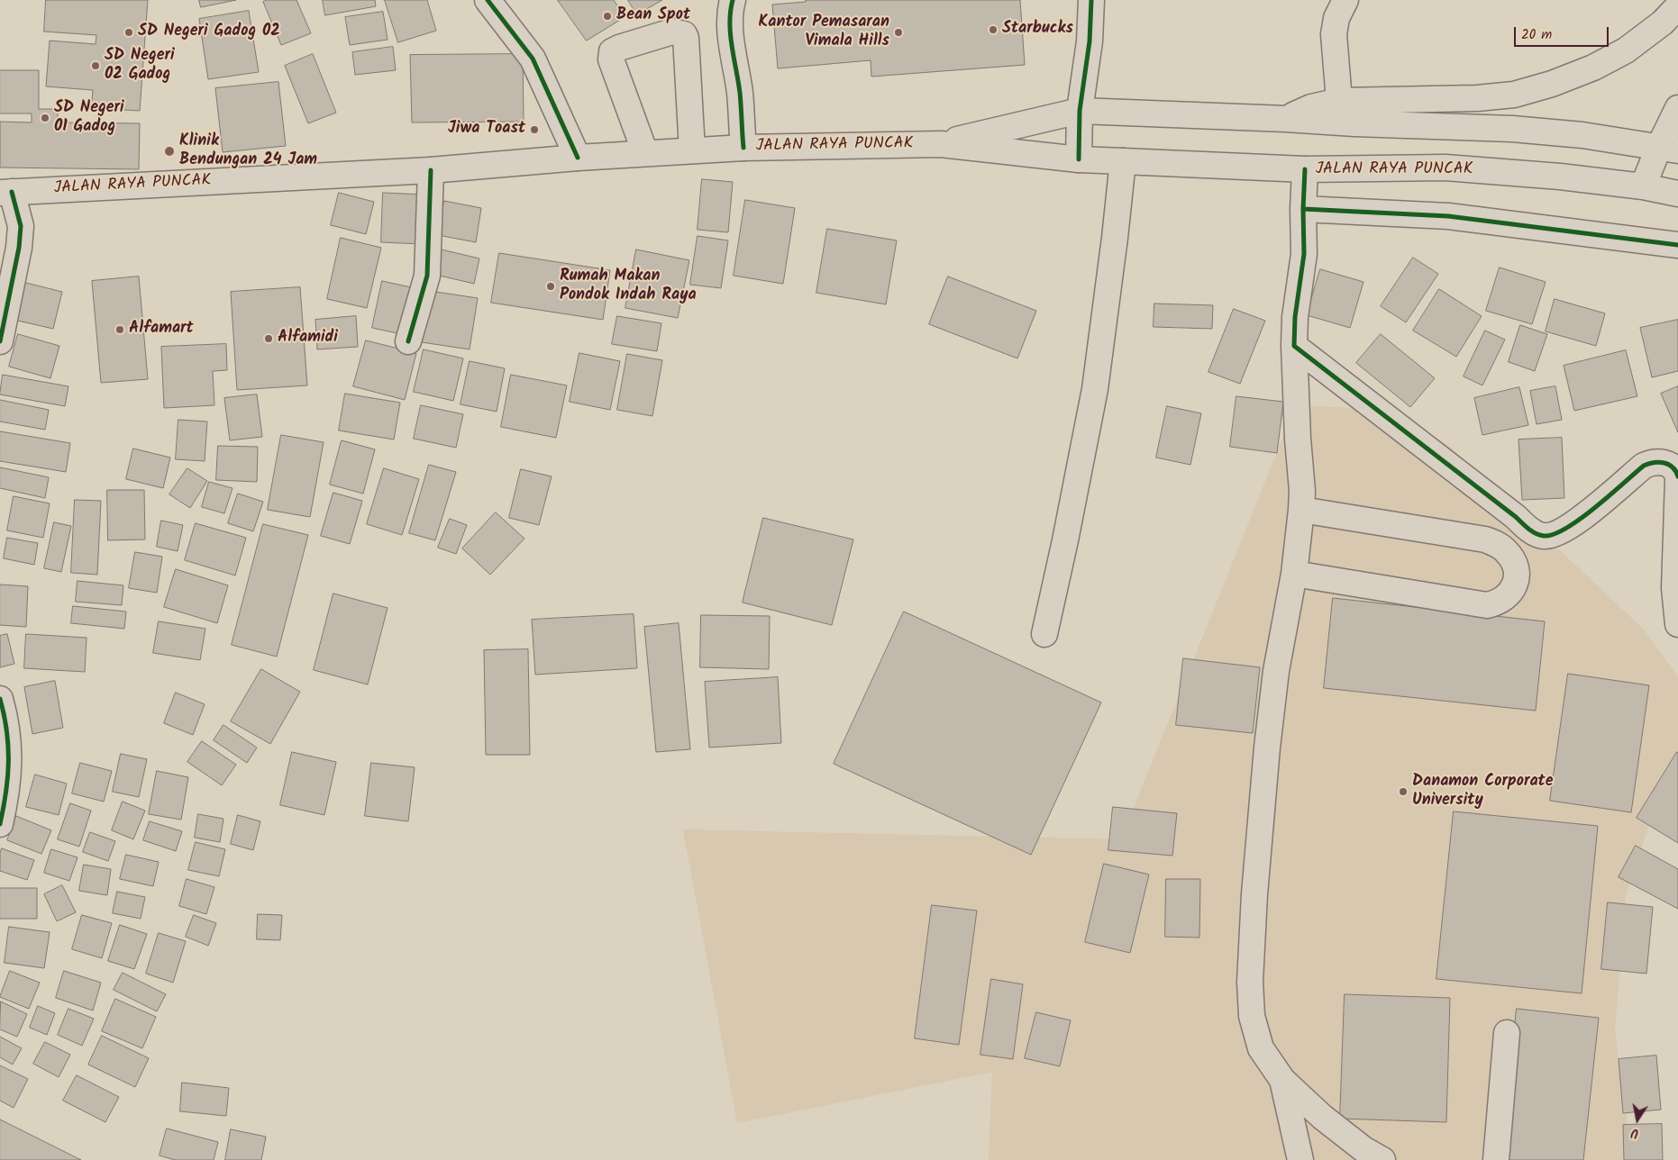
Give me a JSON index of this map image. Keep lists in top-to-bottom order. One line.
{"streets":{"main road":["JALAN RAYA PUNCAK"]},"places":["Bean Spot","Starbucks","SD Negeri Gadog 02","Kantor Pemasaran Vimala Hills","SD Negeri 02 Gadog","SD Negeri 01 Gadog","Jiwa Toast","Klinik Bendungan 24 Jam","Rumah Makan Pondok Indah Raya","Alfamart","Alfamidi","Danamon Corporate University"],"scale_bar":"20 m","north":"bottom"}
